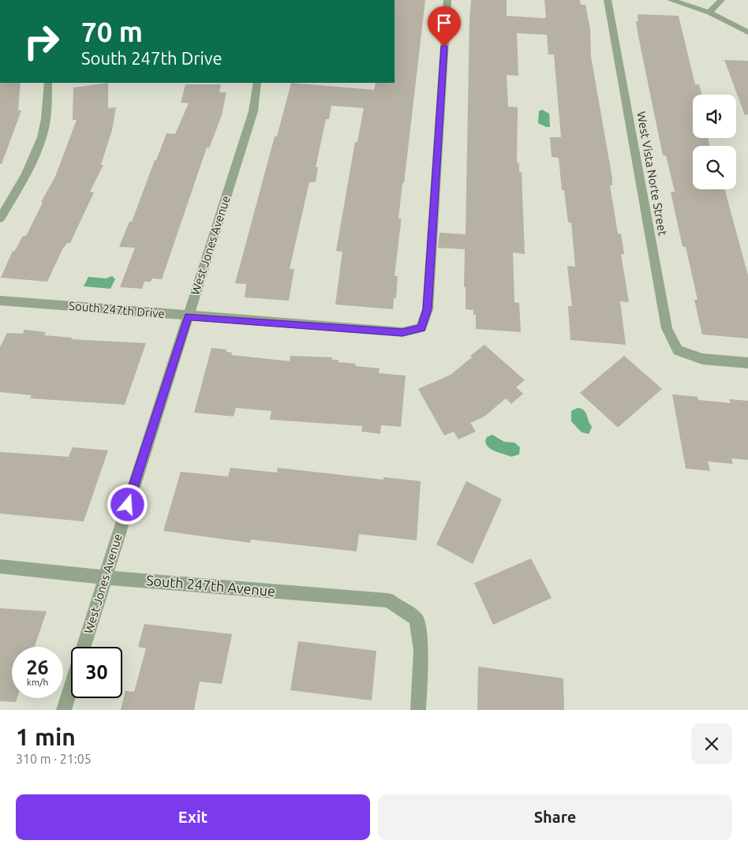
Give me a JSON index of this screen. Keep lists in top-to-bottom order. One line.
{"streets":{"street":["West Vista Norte Street","West Jones Avenue","South 247th Drive","South 247th Avenue"]},"crossings":[["West Jones Avenue","South 247th Drive"],["West Jones Avenue","South 247th Avenue"]],"page":{"turn":["70 m","South 247th Drive"],"speed":"26 km/h","limit":"30","heading":["1 min","310 m · 21:05"],"buttons":["Exit","Share"]}}
